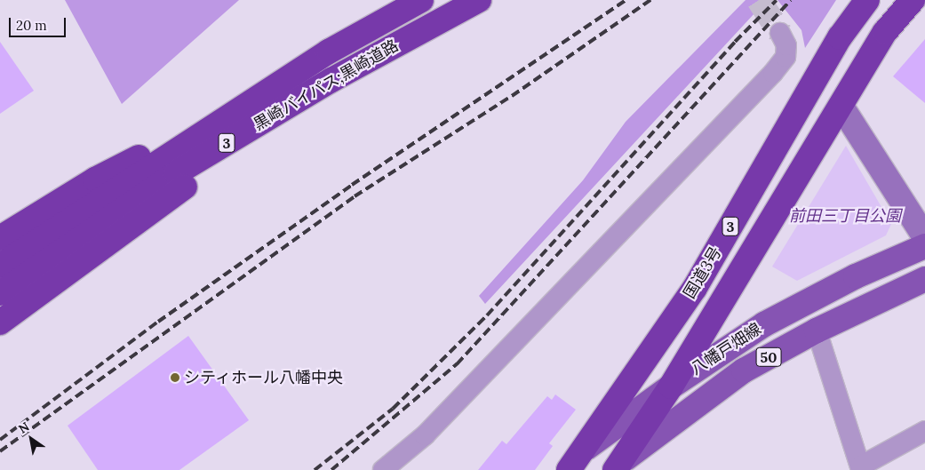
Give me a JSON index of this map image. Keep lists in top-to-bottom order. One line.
{"streets":{"highway":["黒崎バイパス;黒崎道路","3","国道3号"],"main road":["八幡戸畑線","50"]},"crossings":[["国道3号","八幡戸畑線"]],"parks":["前田三丁目公園"],"places":["シティホール八幡中央"],"scale_bar":"20 m","north":"top left"}
